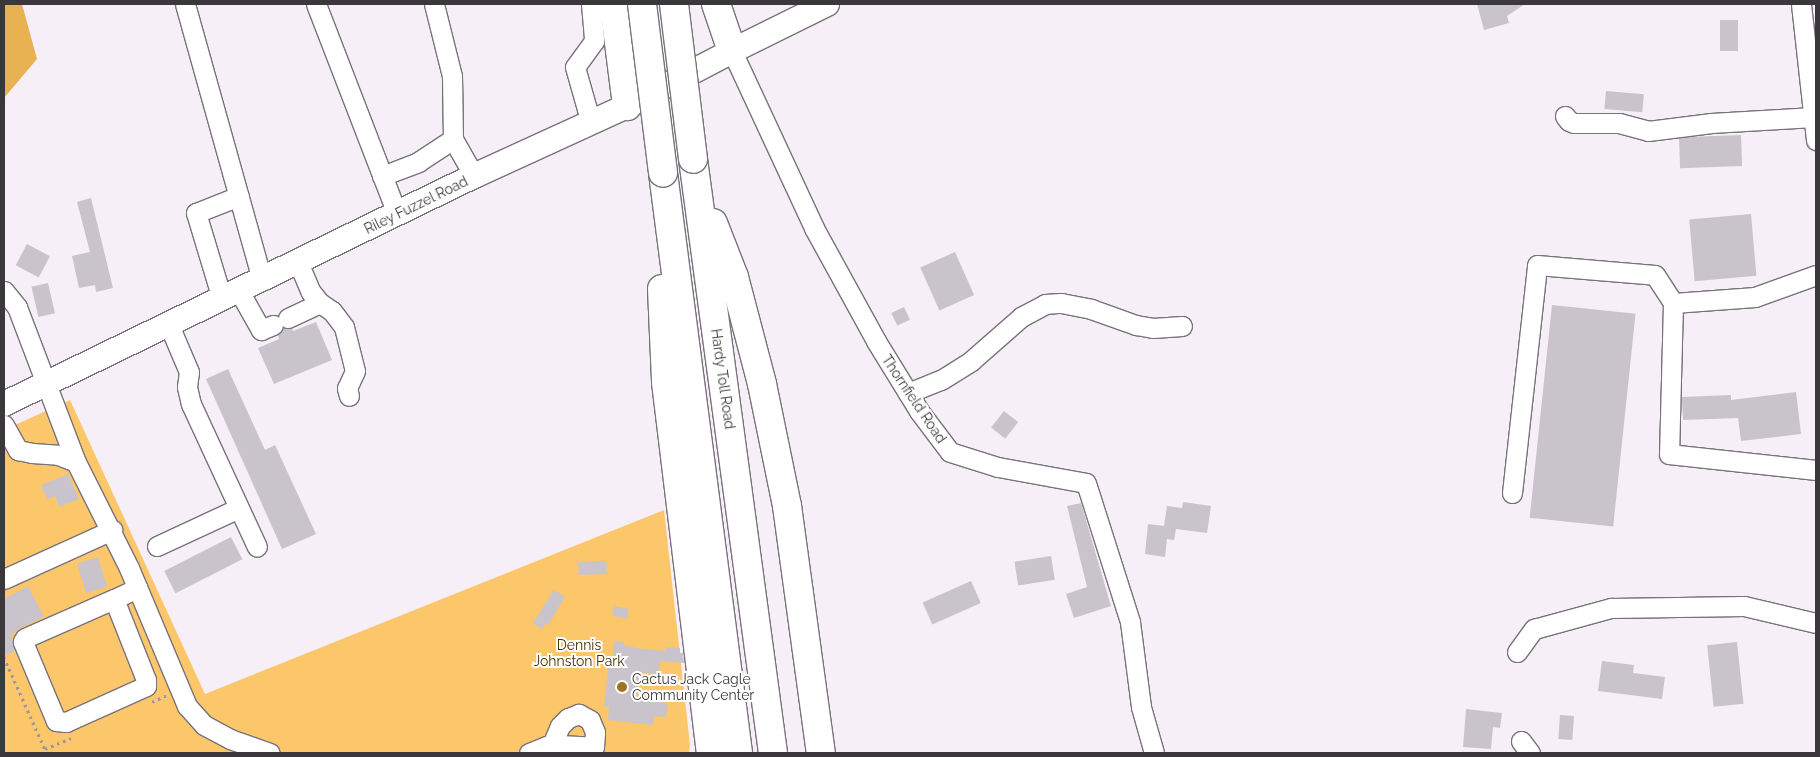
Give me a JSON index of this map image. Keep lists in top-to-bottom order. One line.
{"streets":{"highway":["Hardy Toll Road"],"main road":["Riley Fuzzel Road"],"street":["Thornfield Road"]},"crossings":[["Riley Fuzzel Road","Thornfield Road"]],"parks":["Dennis Johnston Park"],"places":["Cactus Jack Cagle Community Center"]}
